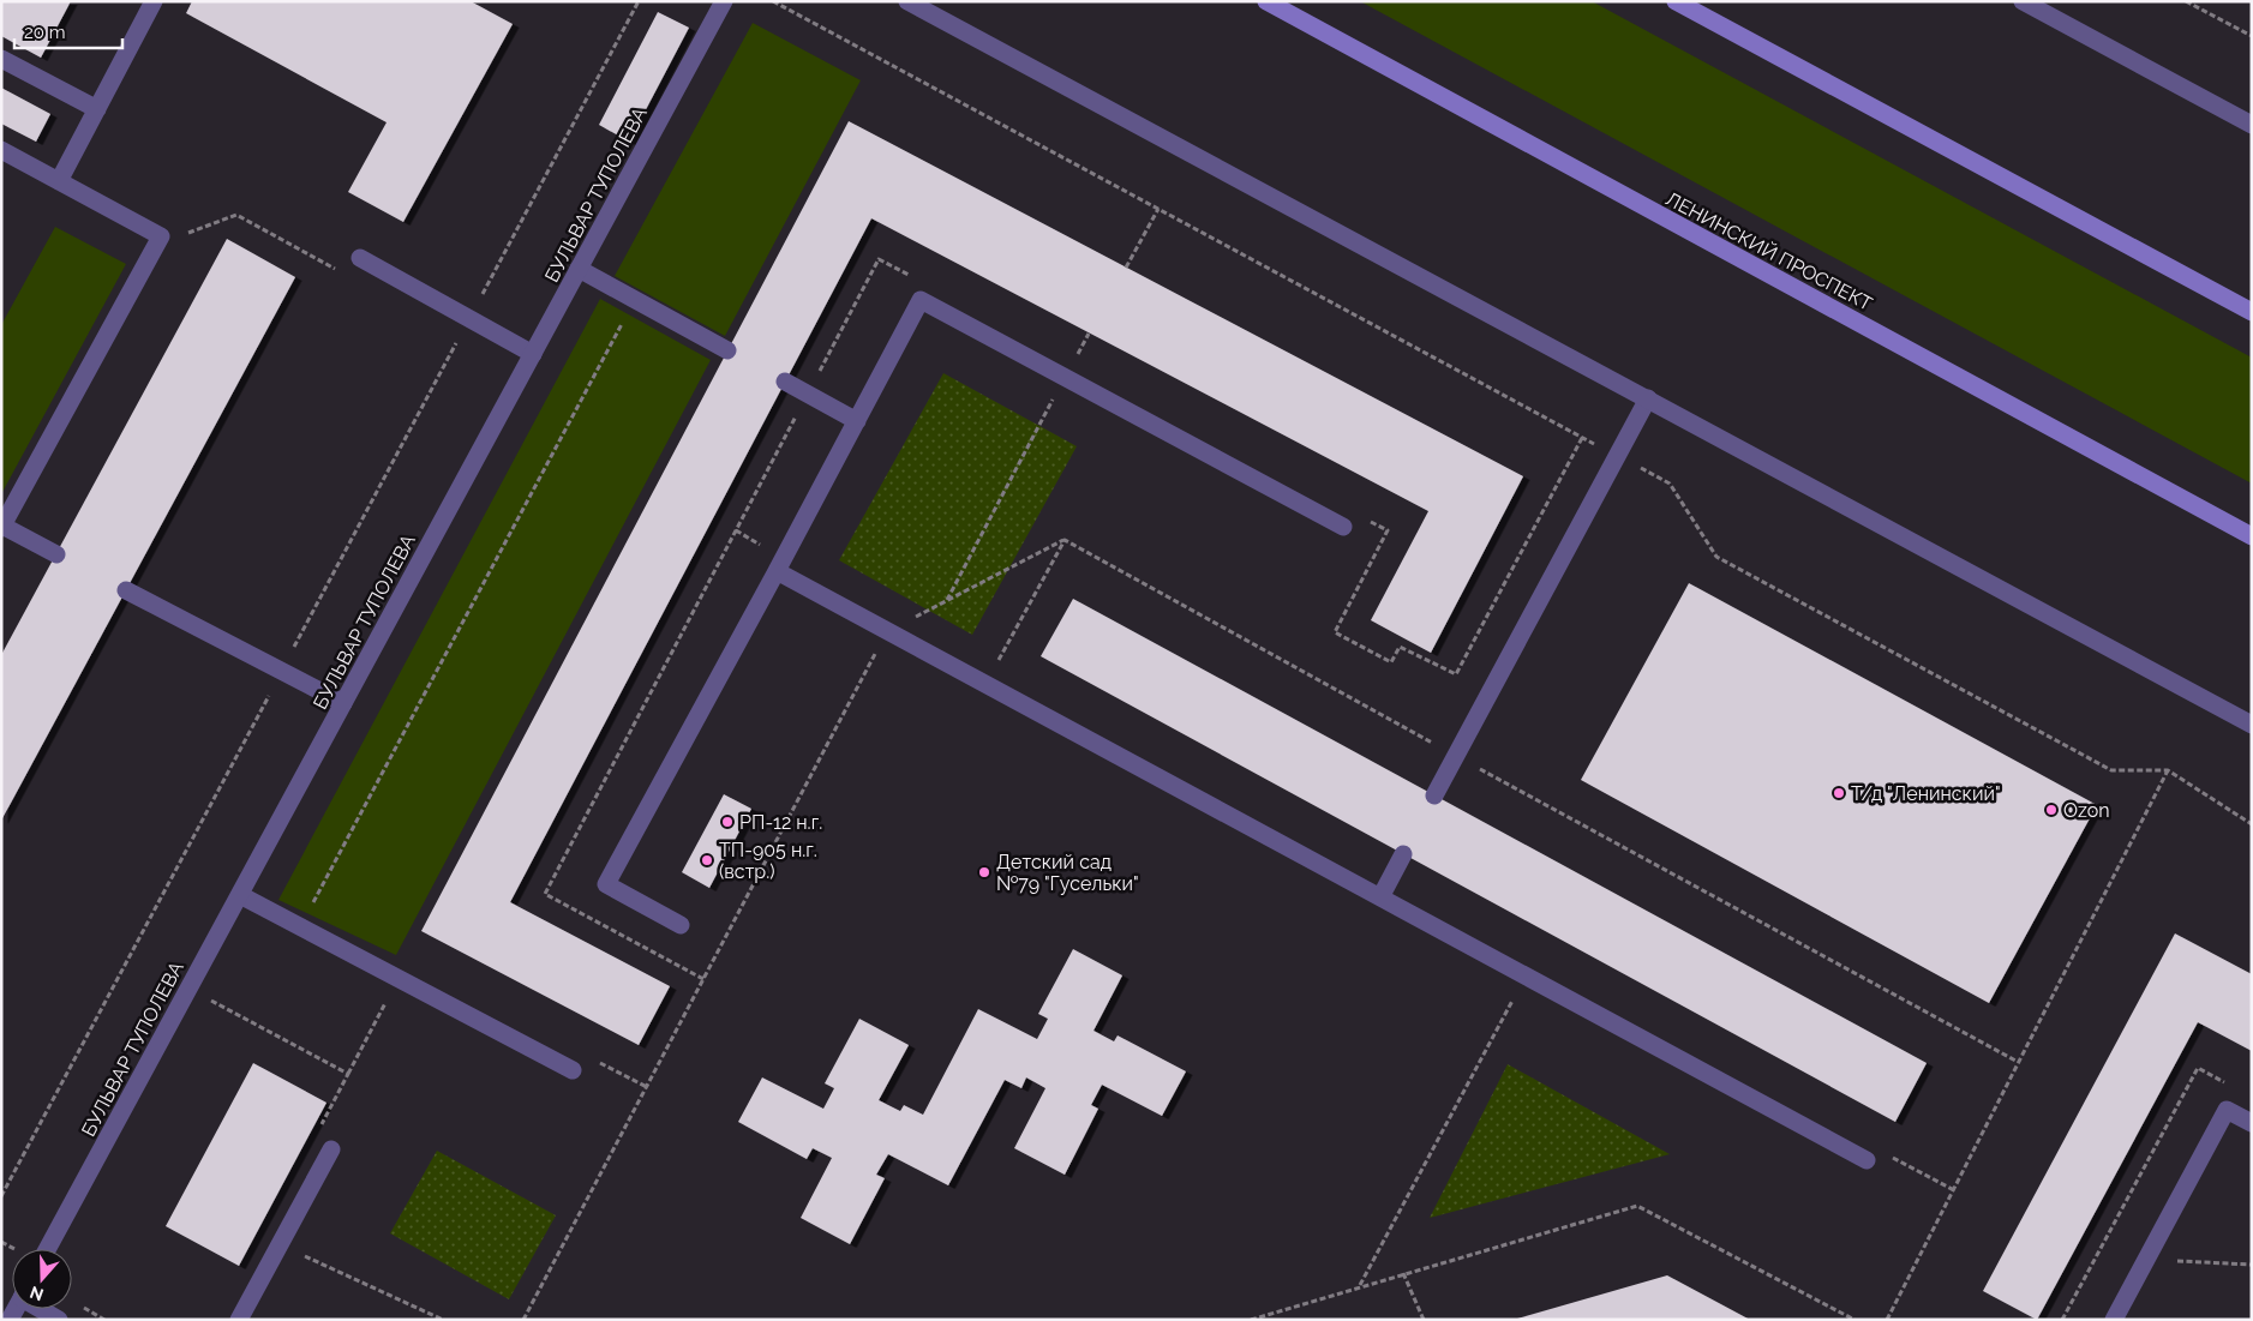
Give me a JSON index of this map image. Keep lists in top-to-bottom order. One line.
{"streets":{"main road":["ЛЕНИНСКИЙ ПРОСПЕКТ"],"street":["БУЛЬВАР ТУПОЛЕВА"]},"places":["Т/д \"Ленинский\"","Ozon","РП-12 н.г.","ТП-905 н.г. (встр.)","Детский сад №79 \"Гусельки\""],"scale_bar":"20 m","north":"bottom"}
